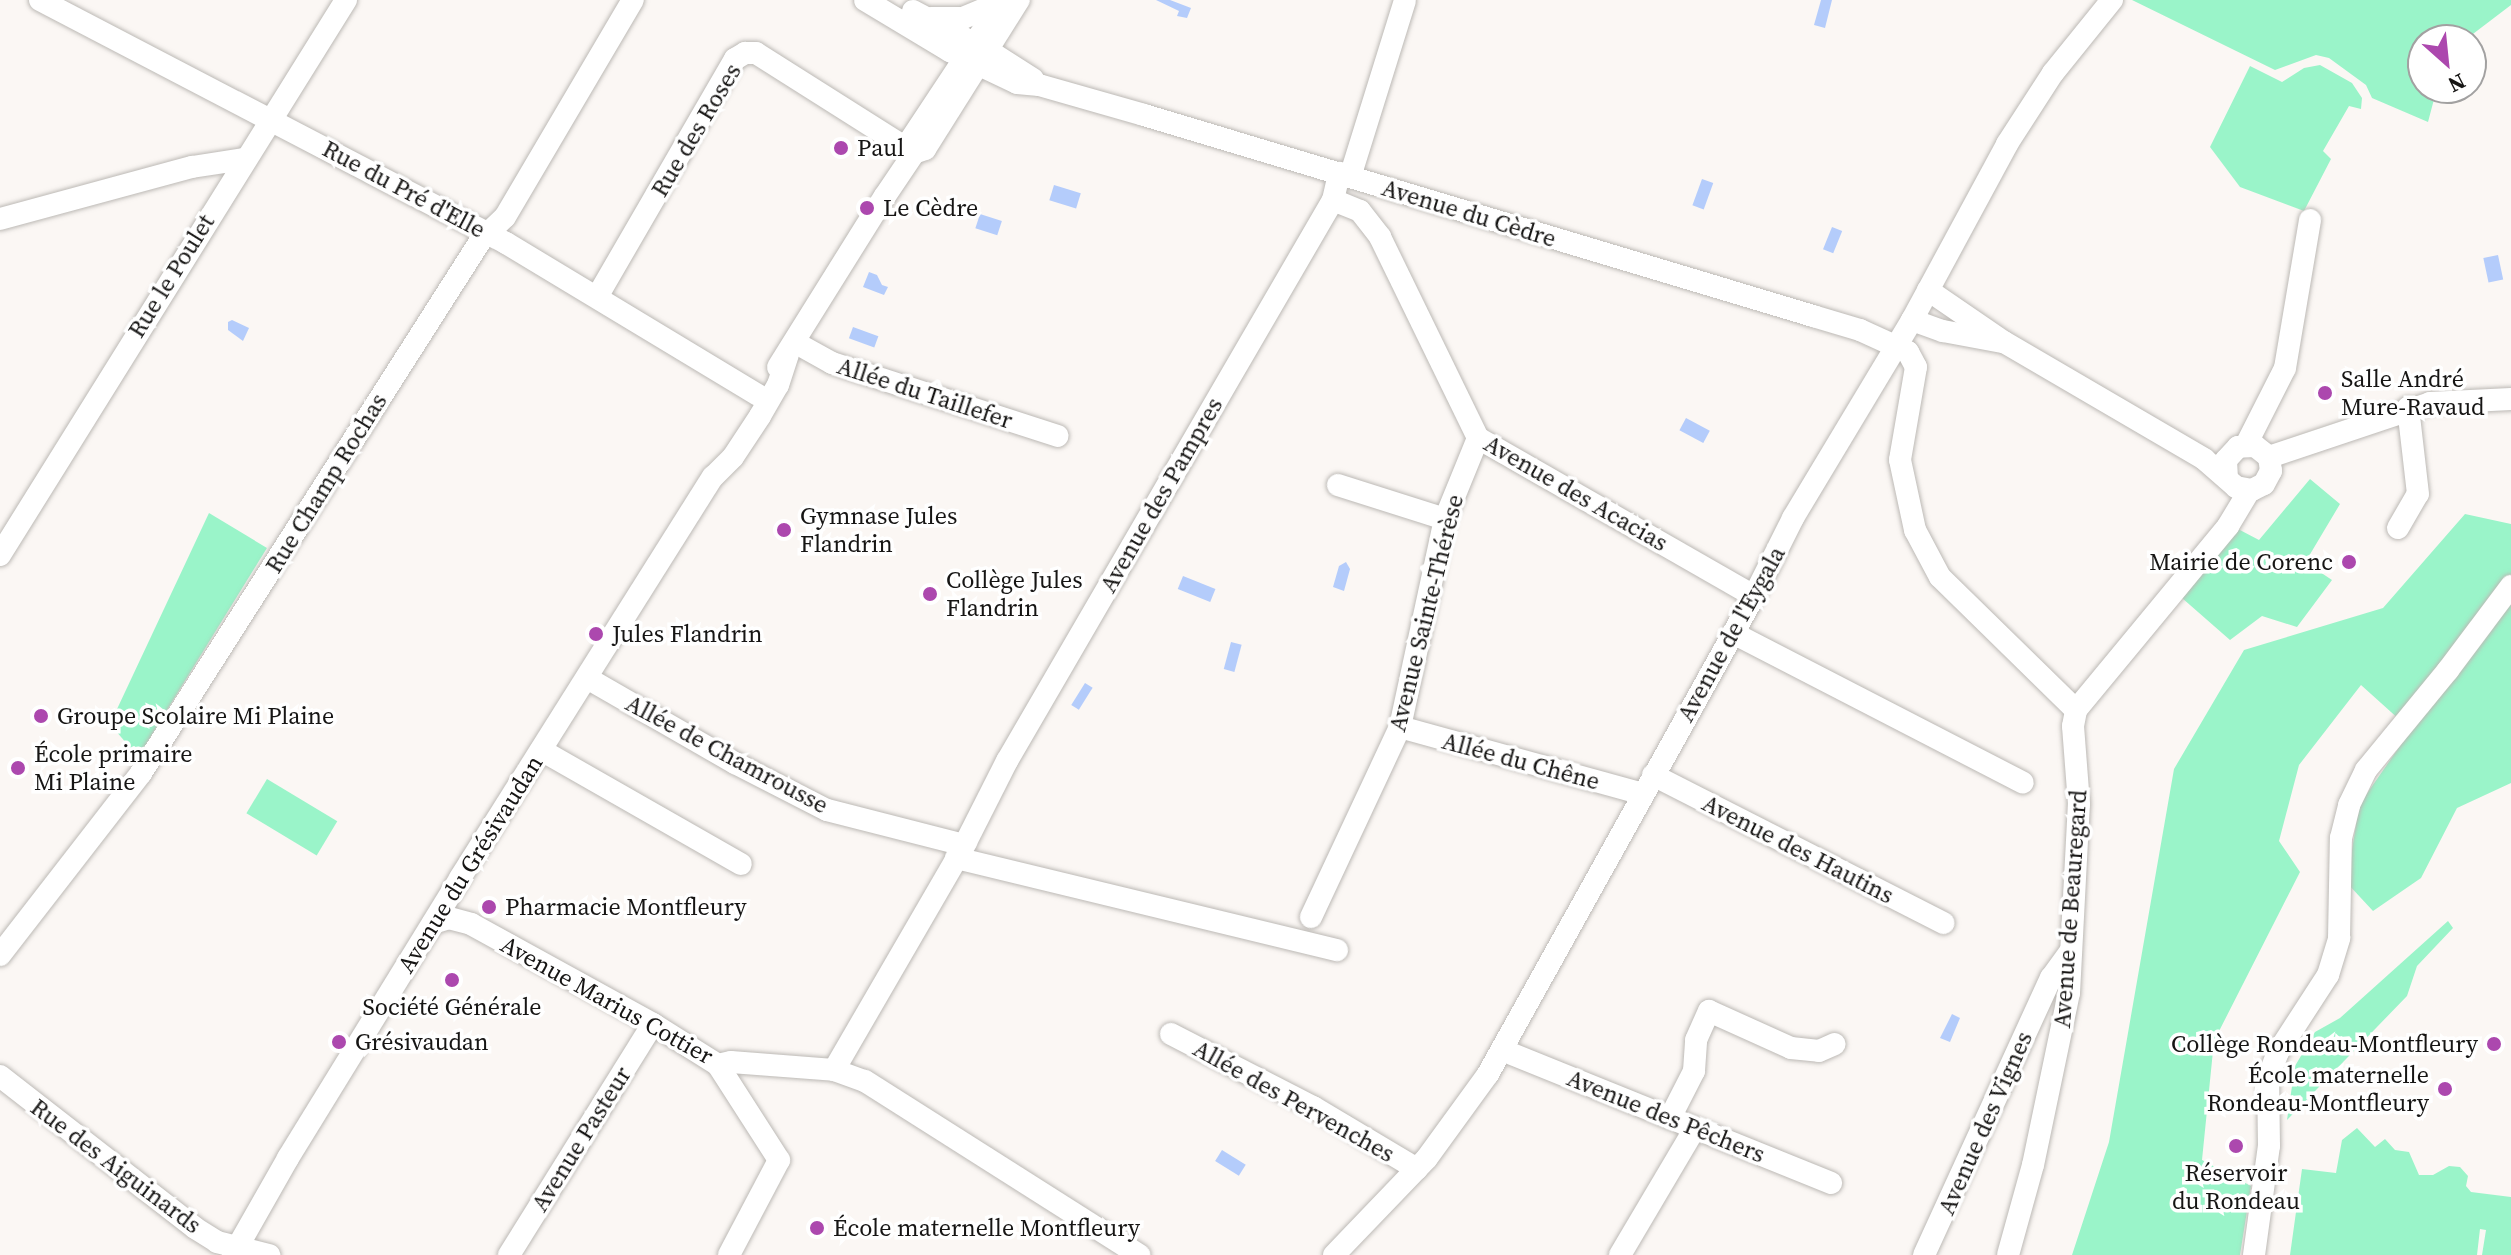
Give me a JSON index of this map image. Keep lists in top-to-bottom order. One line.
{"streets":{"street":["Rue des Roses","Rue du Pré d'Elle","Avenue du Cèdre","Rue le Poulet","Allée du Taillefer","Rue Champ Rochas","Avenue des Acacias","Avenue des Pampres","Avenue Sainte-Thérèse","Avenue de l'Eygala","Allée de Chamrousse","Allée du Chêne","Avenue des Hautins","Avenue du Grésivaudan","Avenue de Beauregard","Avenue Marius Cottier","Allée des Pervenches","Avenue des Pêchers","Avenue des Vignes","Avenue Pasteur","Rue des Aiguinards"]},"crossings":[["Rue des Roses","Rue du Pré d'Elle"],["Rue des Roses","Avenue du Grésivaudan"],["Rue du Pré d'Elle","Rue le Poulet"],["Rue du Pré d'Elle","Rue Champ Rochas"],["Rue du Pré d'Elle","Avenue du Grésivaudan"],["Avenue du Cèdre","Avenue des Pampres"],["Avenue du Cèdre","Avenue de l'Eygala"],["Avenue du Cèdre","Avenue du Grésivaudan"],["Allée du Taillefer","Avenue du Grésivaudan"],["Avenue des Acacias","Avenue des Pampres"],["Avenue des Acacias","Avenue Sainte-Thérèse"],["Avenue des Acacias","Avenue de l'Eygala"],["Avenue des Pampres","Allée de Chamrousse"],["Avenue des Pampres","Avenue Marius Cottier"],["Avenue Sainte-Thérèse","Allée du Chêne"],["Avenue de l'Eygala","Allée du Chêne"],["Avenue de l'Eygala","Avenue des Hautins"],["Avenue de l'Eygala","Allée des Pervenches"],["Avenue de l'Eygala","Avenue des Pêchers"],["Allée de Chamrousse","Avenue du Grésivaudan"],["Allée du Chêne","Avenue des Hautins"],["Avenue du Grésivaudan","Avenue Marius Cottier"],["Avenue du Grésivaudan","Rue des Aiguinards"],["Avenue de Beauregard","Avenue des Vignes"],["Avenue Marius Cottier","Avenue Pasteur"]],"places":["Paul","Le Cèdre","Salle André Mure-Ravaud","Gymnase Jules Flandrin","Mairie de Corenc","Collège Jules Flandrin","Jules Flandrin","Groupe Scolaire Mi Plaine","École primaire Mi Plaine","Pharmacie Montfleury","Société Générale","Grésivaudan","Collège Rondeau-Montfleury","École maternelle Rondeau-Montfleury","Réservoir du Rondeau","École maternelle Montfleury"],"north":"bottom right"}
